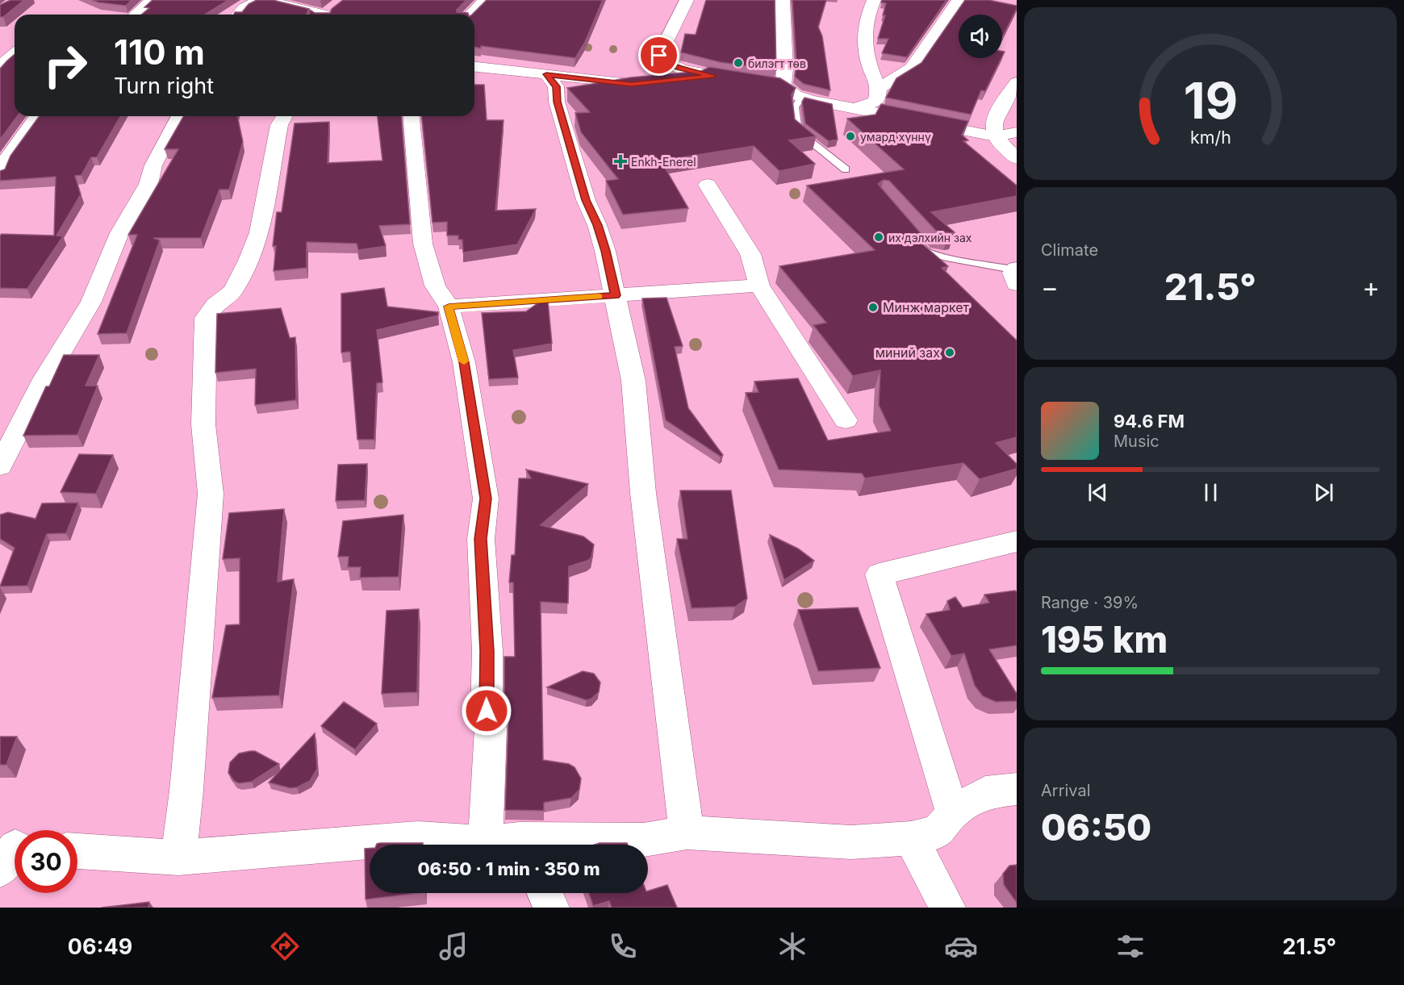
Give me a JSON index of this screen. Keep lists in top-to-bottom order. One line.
{"places":{"other":["билэгт төв","умард хүннү","их дэлхийн зах","Минж маркет","миний зах"],"health":["Enkh-Enerel"]},"page":{"turn":["110 m","Turn right"],"tile":["Climate",["Range · 39%","195 km"],["Arrival","06:50"]],"heat":["−","21.5°","+"],"song":["94.6 FM","Music"],"limit":"30","trip":"06:50 · 1 min · 350 m","tabs":["06:49","21.5°"],"gauge":["19","km/h"]}}
